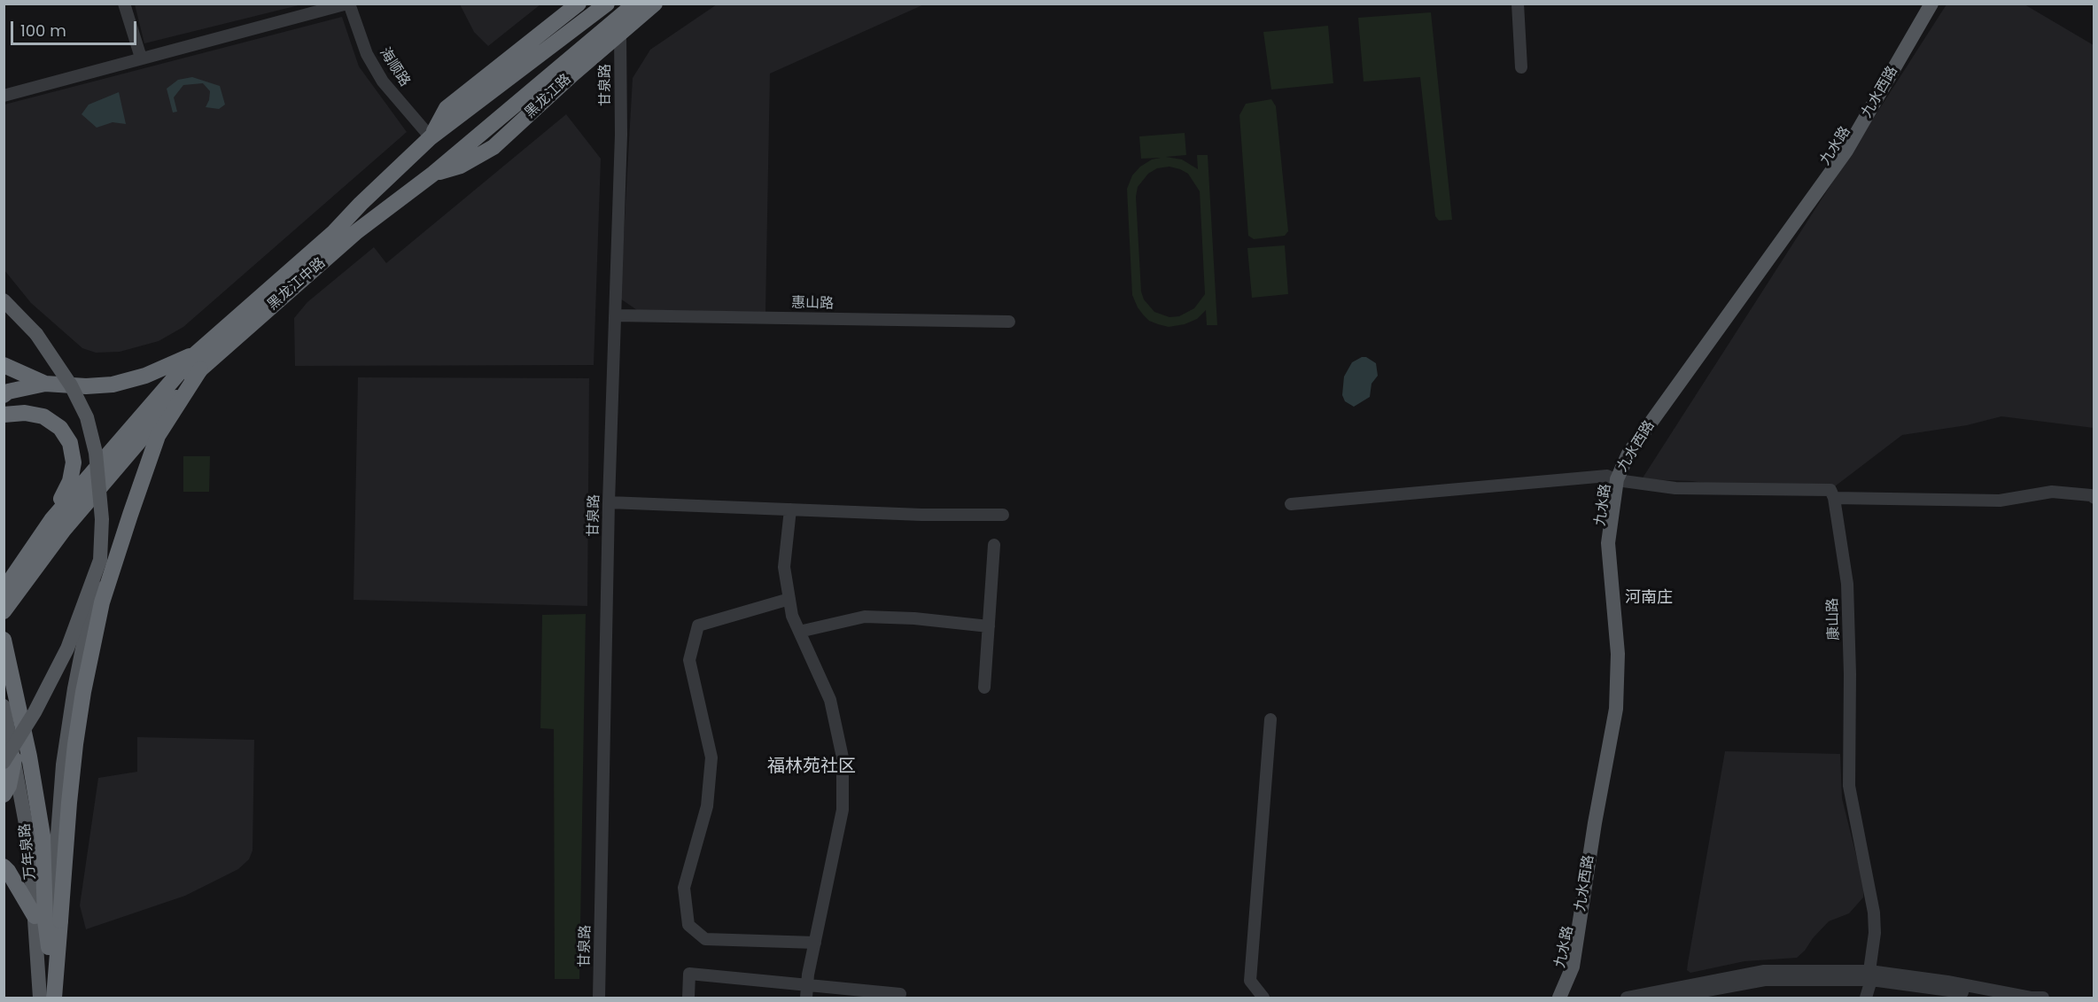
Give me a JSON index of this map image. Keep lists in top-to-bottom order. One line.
{"streets":{"highway":["黑龙江路","黑龙江中路"],"main road":["九水西路","九水路","万年泉路"],"street":["海顺路","甘泉路","惠山路","康山路"]},"crossings":[["海顺路","黑龙江中路"],["甘泉路","黑龙江路"],["甘泉路","惠山路"],["九水西路","九水路"],["黑龙江路","黑龙江中路"]],"districts":["河南庄","福林苑社区"],"scale_bar":"100 m"}
